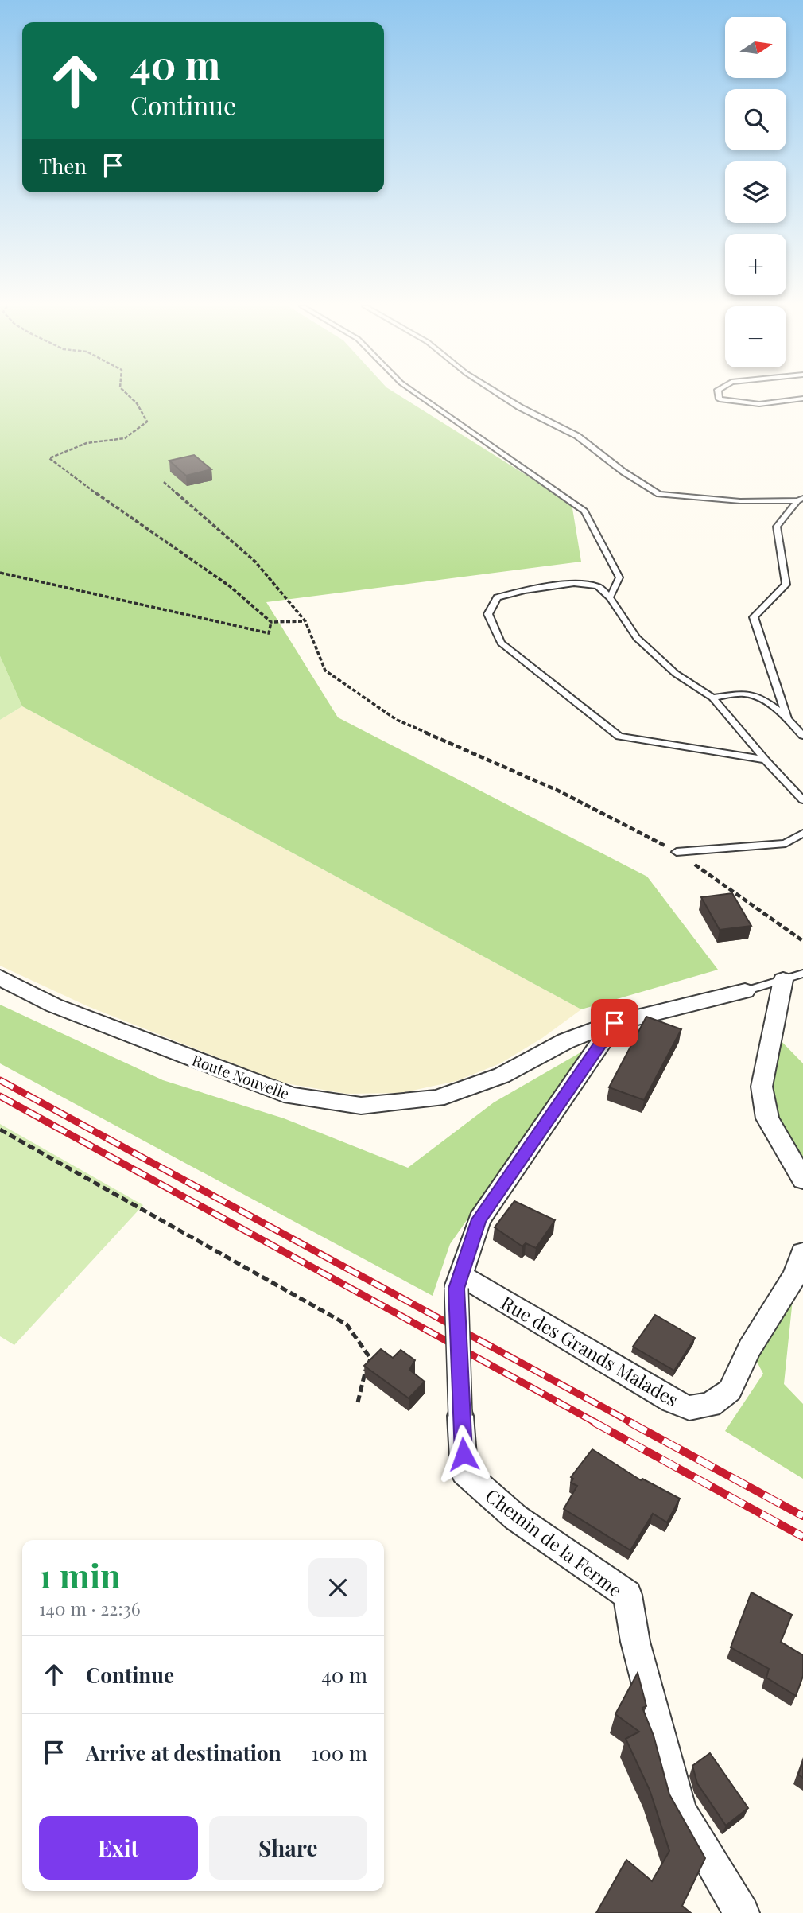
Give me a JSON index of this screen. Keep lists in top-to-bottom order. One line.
{"streets":{"street":["Route Nouvelle","Rue des Grands Malades","Chemin de la Ferme"]},"crossings":[["Rue des Grands Malades","Chemin de la Ferme"]],"north":"right","page":{"map_buttons":["+","−"],"turn":["40 m","Continue"],"then":"Then","heading":["1 min","140 m · 22:36"],"list":[{"name":"Continue","value":"40 m"},{"name":"Arrive at destination","value":"100 m"}],"buttons":["Exit","Share"]}}
